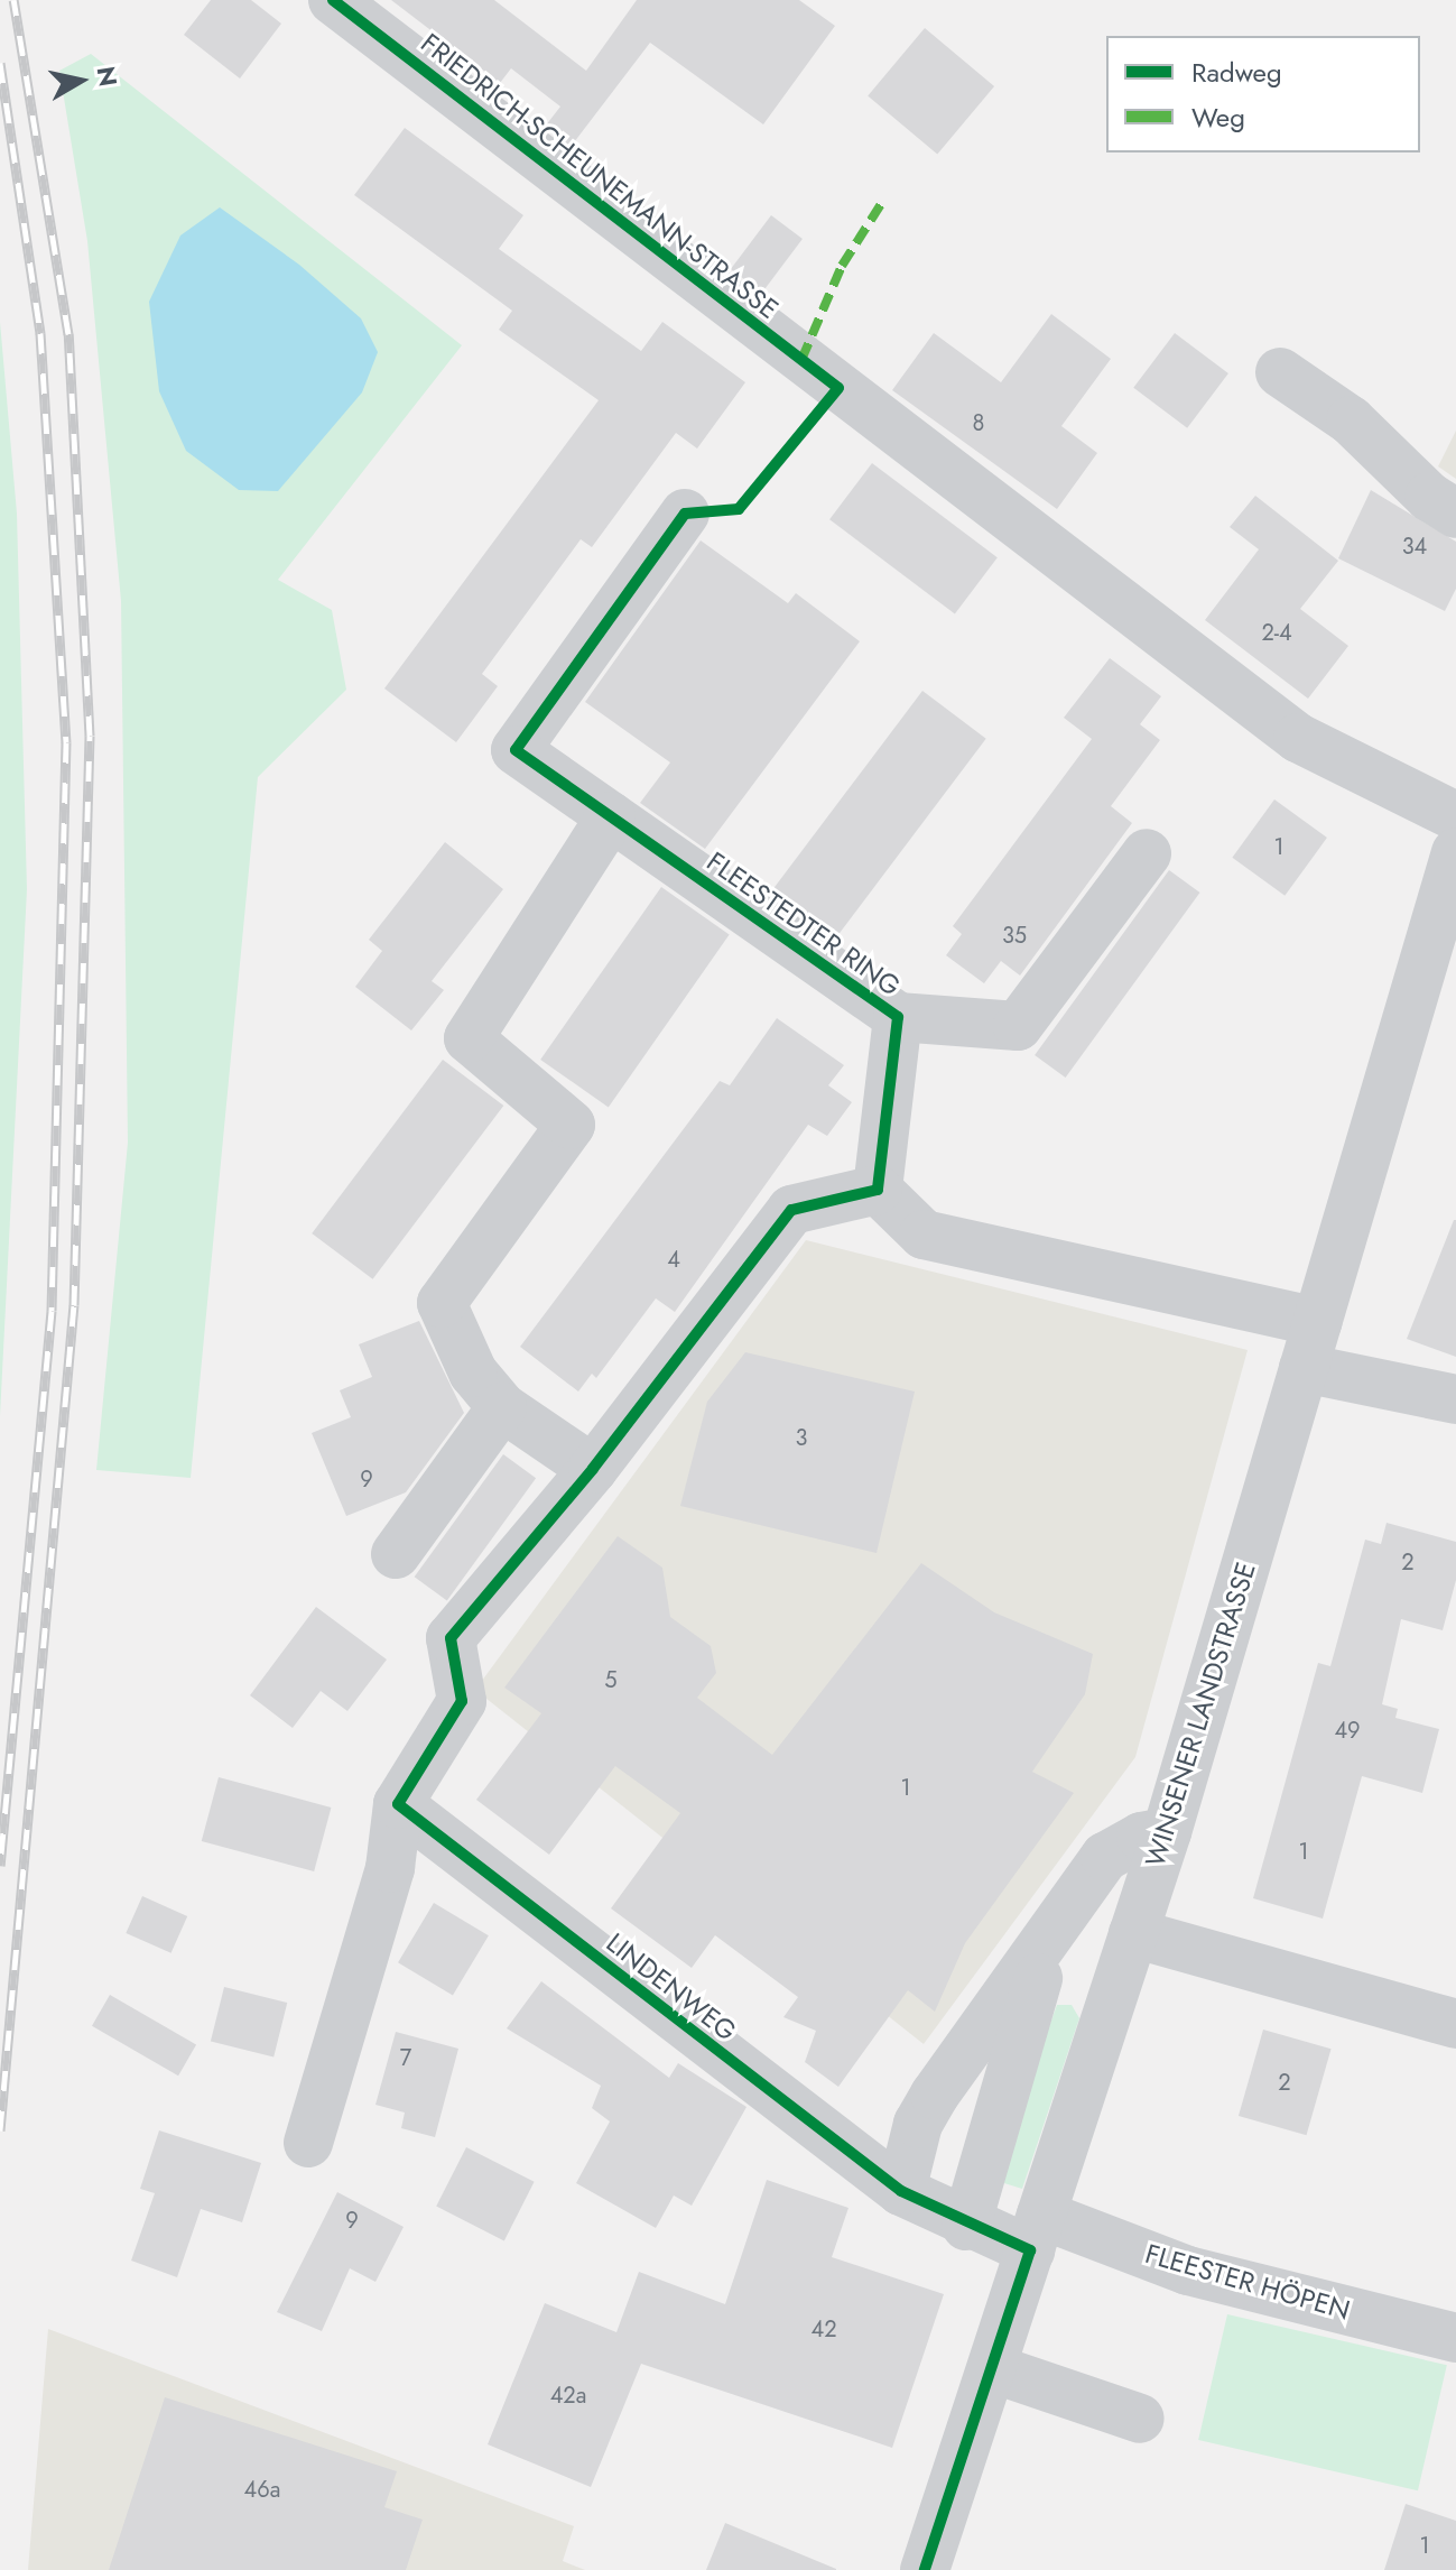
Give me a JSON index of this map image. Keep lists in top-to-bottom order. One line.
{"streets":{"street":["FRIEDRICH-SCHEUNEMANN-STRASSE","FLEESTEDTER RING","WINSENER LANDSTRASSE","LINDENWEG","FLEESTER HÖPEN"]},"crossings":[["WINSENER LANDSTRASSE","LINDENWEG"],["WINSENER LANDSTRASSE","FLEESTER HÖPEN"],["LINDENWEG","FLEESTER HÖPEN"]],"house_numbers":["8","34","2-4","1","35","4","3","9","2","5","49","1","1","7","2","9","42","42a","46a","1"],"legend":["Radweg","Weg"],"north":"right"}
